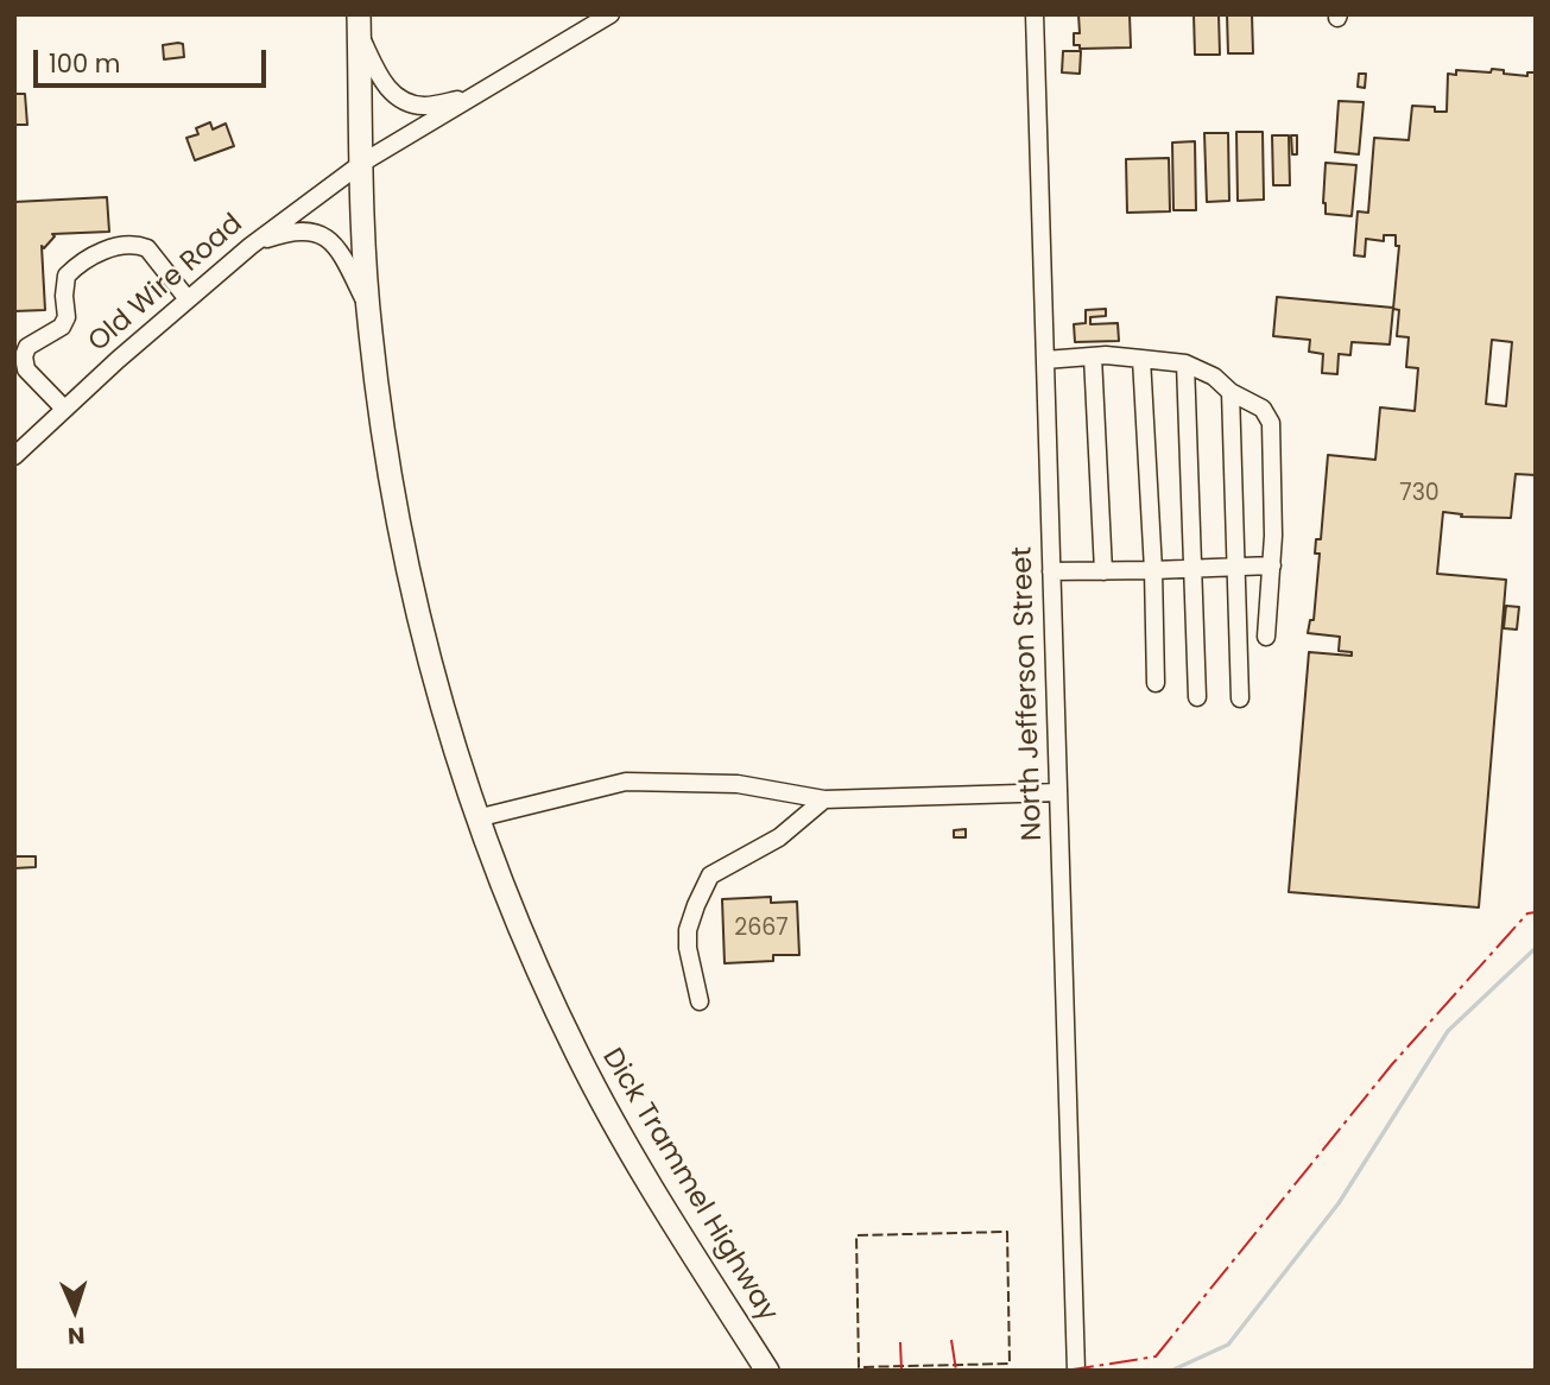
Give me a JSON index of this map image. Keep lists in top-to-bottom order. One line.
{"streets":{"main road":["Dick Trammel Highway"],"street":["Old Wire Road","North Jefferson Street"]},"crossings":[["Old Wire Road","Dick Trammel Highway"]],"house_numbers":["730","2667"],"scale_bar":"100 m","north":"bottom"}
